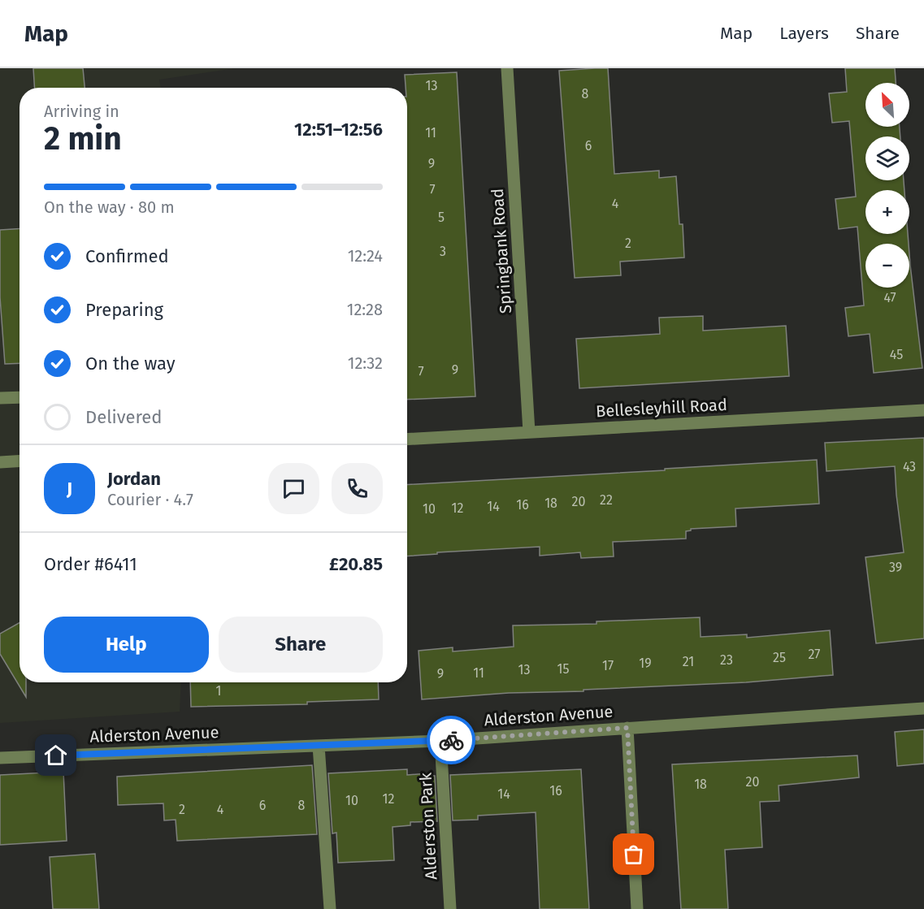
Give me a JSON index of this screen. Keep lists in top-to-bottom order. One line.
{"streets":{"street":["Springbank Road","Bellesleyhill Road","Alderston Avenue","Alderston Park"]},"crossings":[["Springbank Road","Bellesleyhill Road"],["Alderston Avenue","Alderston Park"]],"house_numbers":["13","8","11","6","9","7","4","5","2","3","47","45","9","7","43","22","20","18","16","14","12","10","39","27","25","23","21","19","17","15","13","11","9","1","20","18","16","14","12","10","6","8","2","4"],"north":"top left","page":{"header":"Map","nav":["Map","Layers","Share"],"map_buttons":["+","−"],"heading":["2 min","Arriving in","12:51–12:56"],"panel":["Jordan","Courier · 4.7","Order #6411","£20.85"],"bar":"On the way · 80 m","list":[["Confirmed","12:24"],["Preparing","12:28"],["On the way","12:32"],"Delivered"],"round":"J","buttons":["Help","Share"]}}
